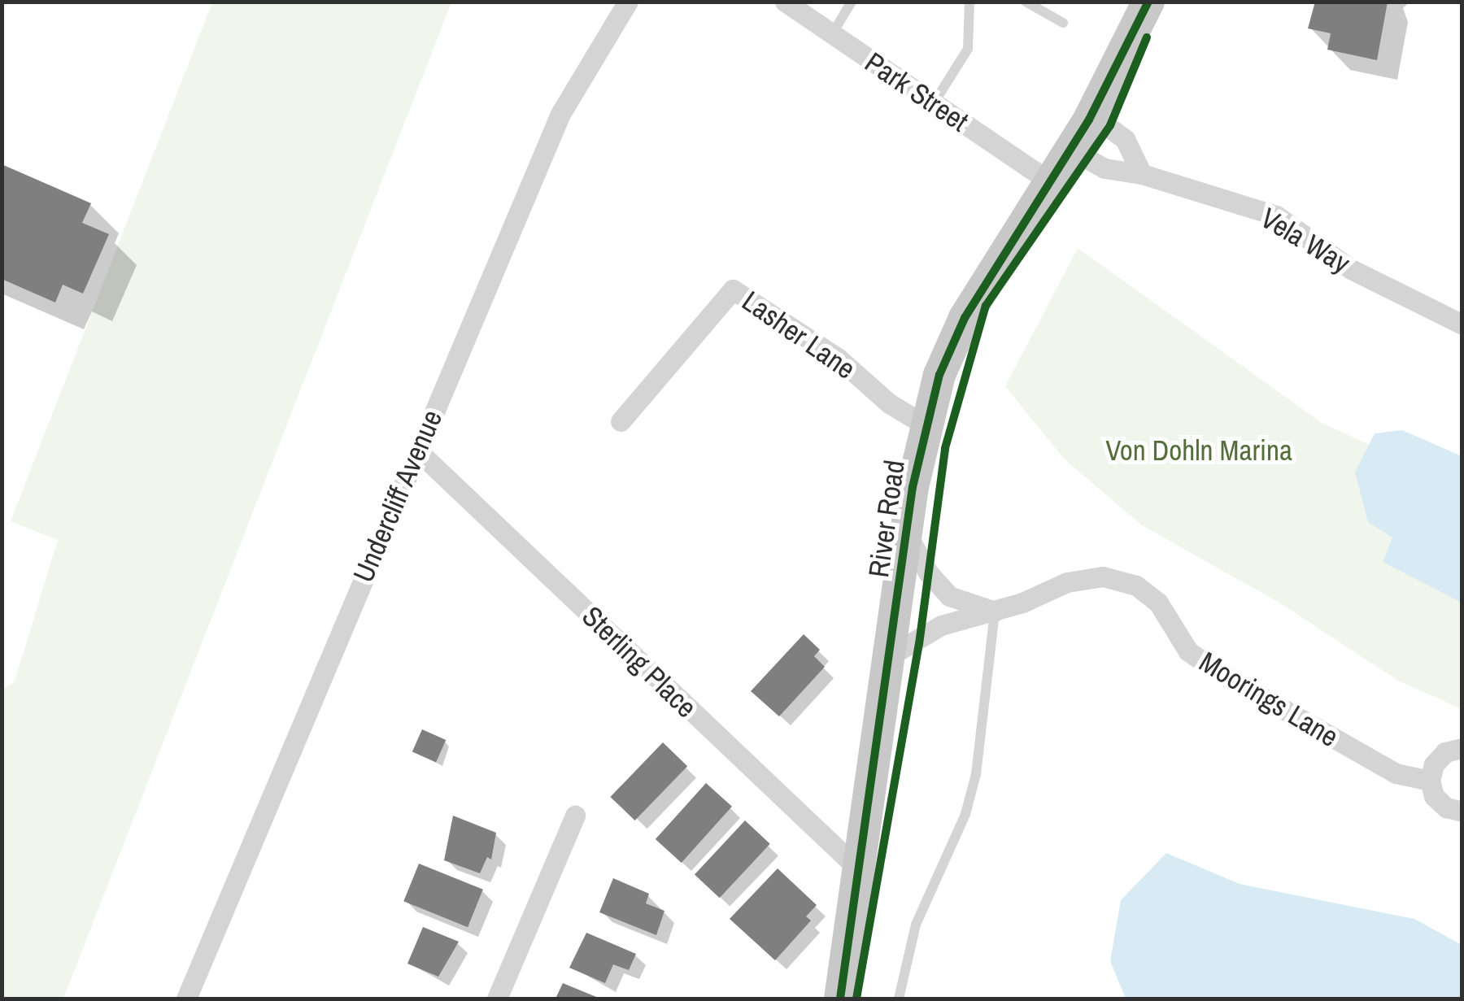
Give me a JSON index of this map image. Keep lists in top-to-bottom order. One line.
{"streets":{"main road":["River Road"],"street":["Park Street","Vela Way","Lasher Lane","Undercliff Avenue","Sterling Place","Moorings Lane"]},"crossings":[["Park Street","River Road"],["Vela Way","River Road"],["Lasher Lane","River Road"],["Undercliff Avenue","Sterling Place"],["River Road","Sterling Place"],["River Road","Moorings Lane"]],"parks":["Von Dohln Marina"]}
